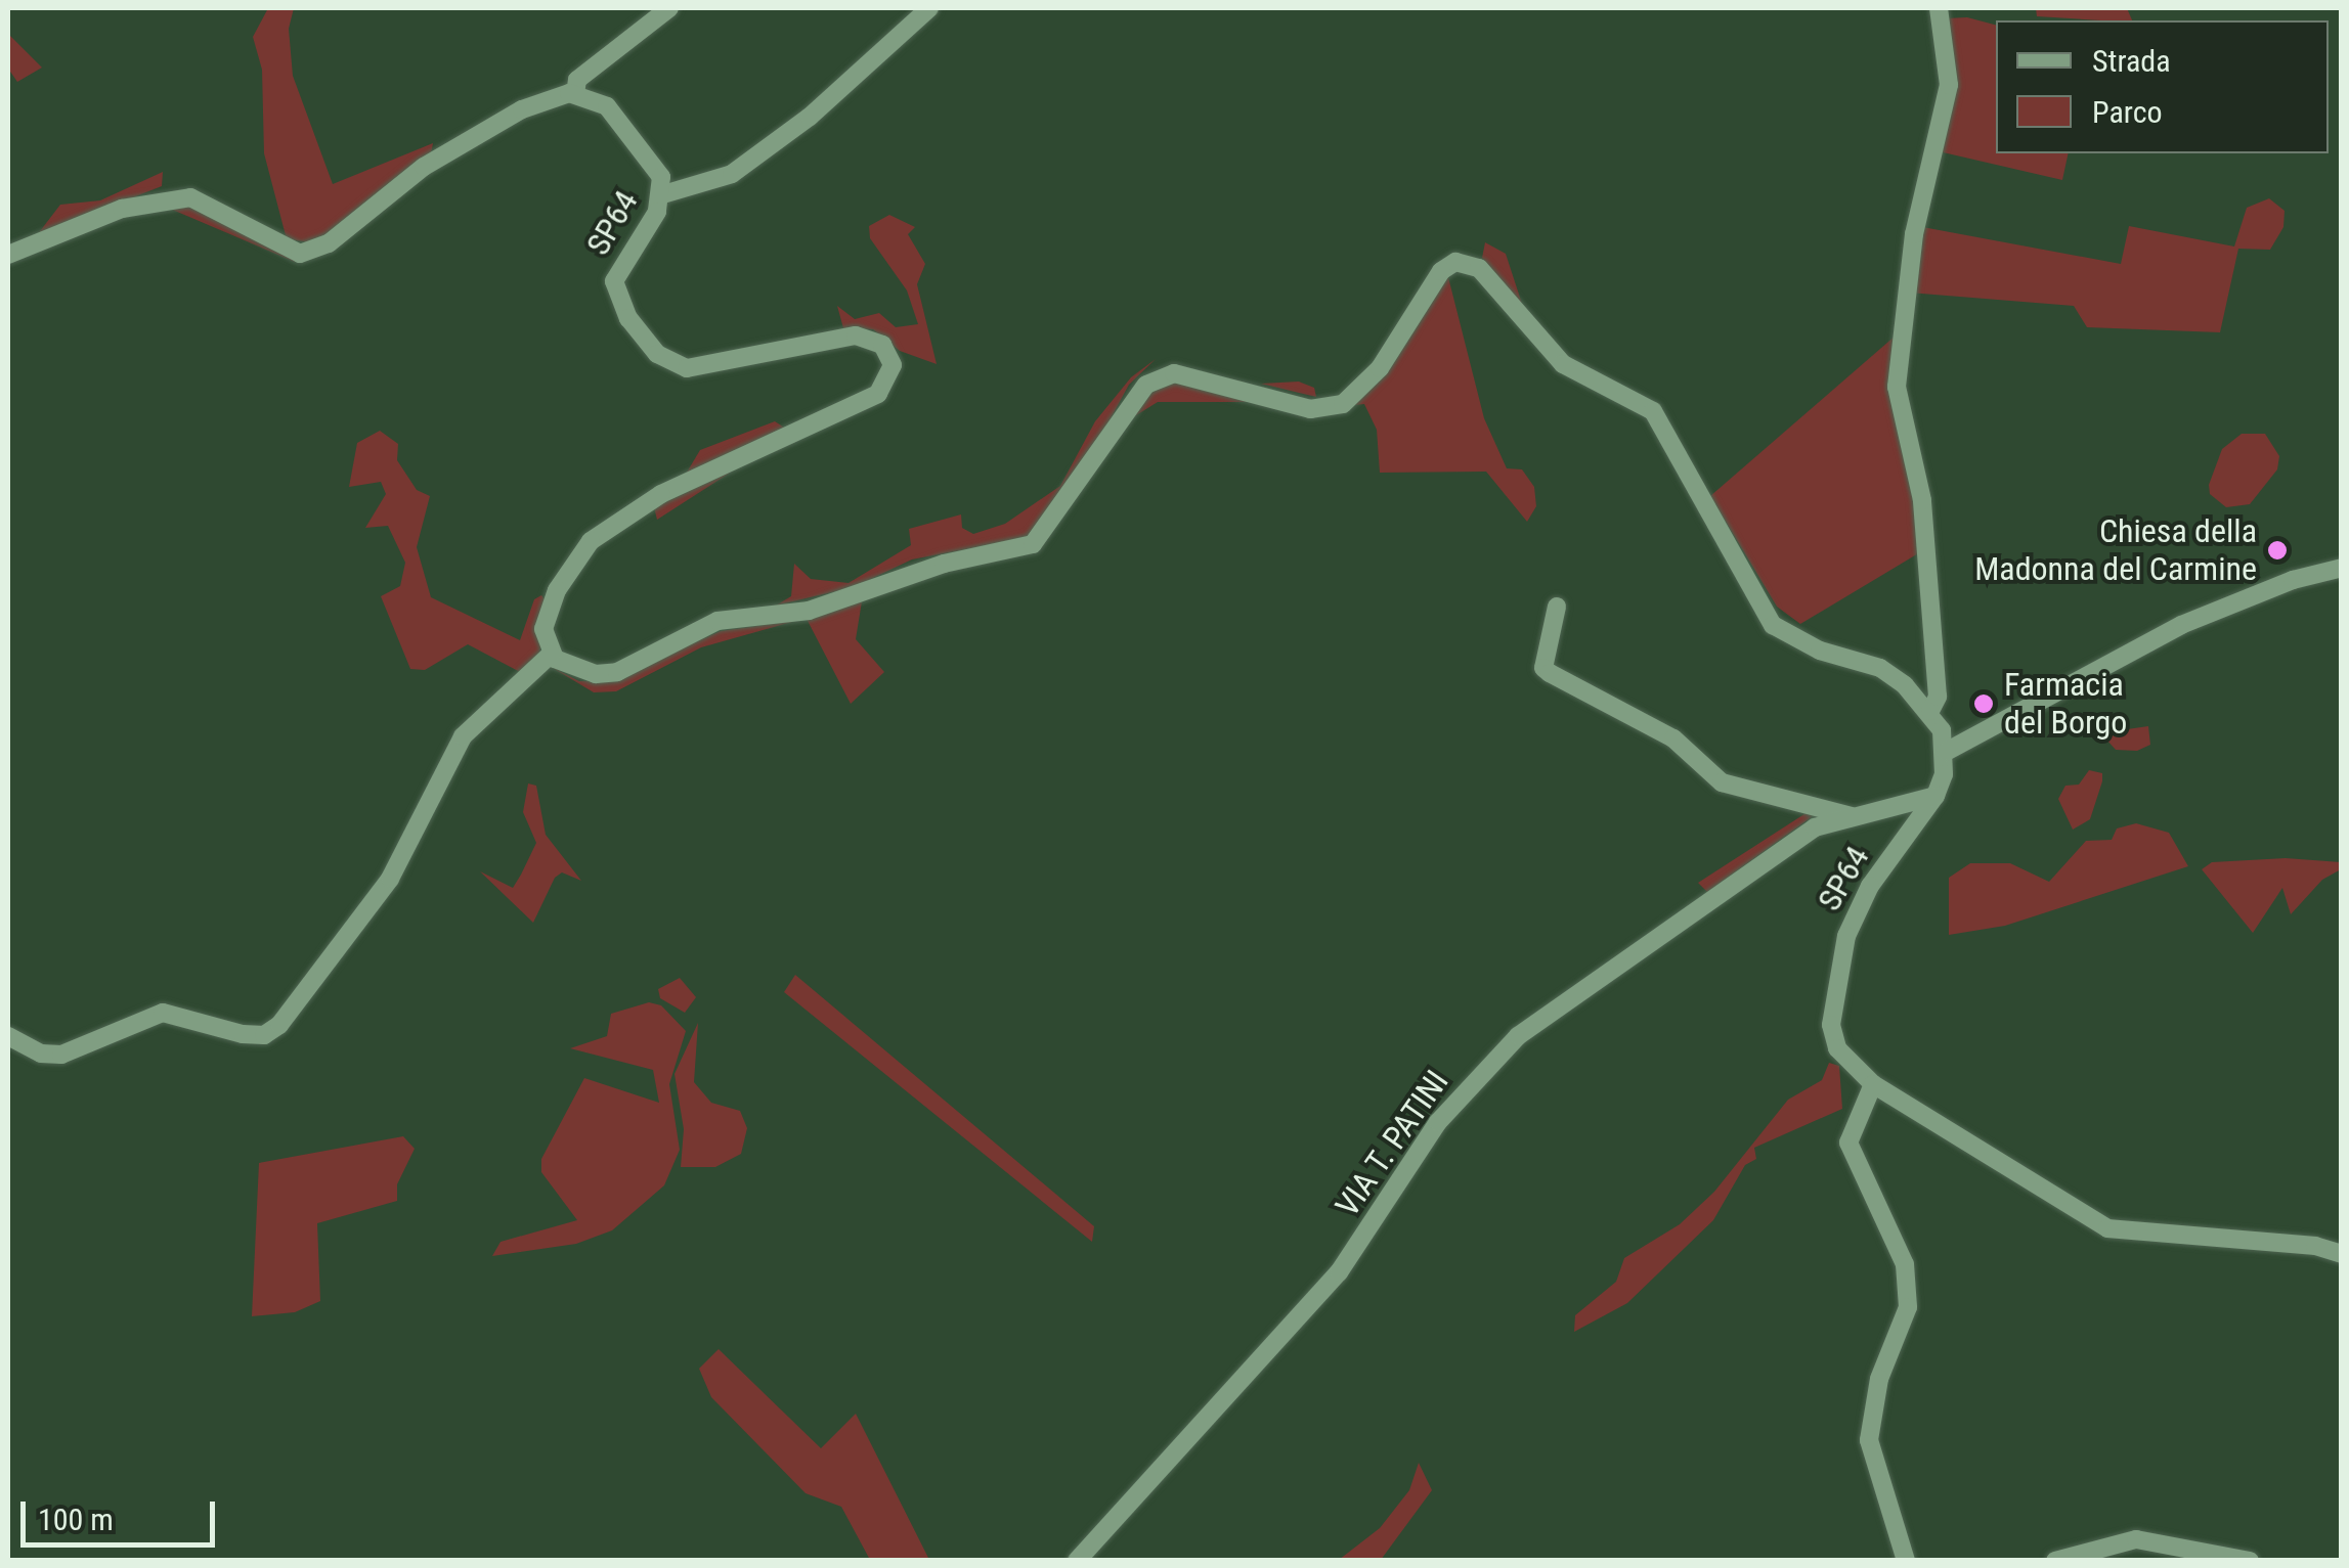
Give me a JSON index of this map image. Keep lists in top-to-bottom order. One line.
{"streets":{"street":["SP64","VIA T. PATINI"]},"crossings":[["SP64","VIA T. PATINI"]],"places":["Chiesa della Madonna del Carmine","Farmacia del Borgo"],"legend":["Strada","Parco"],"scale_bar":"100 m"}
